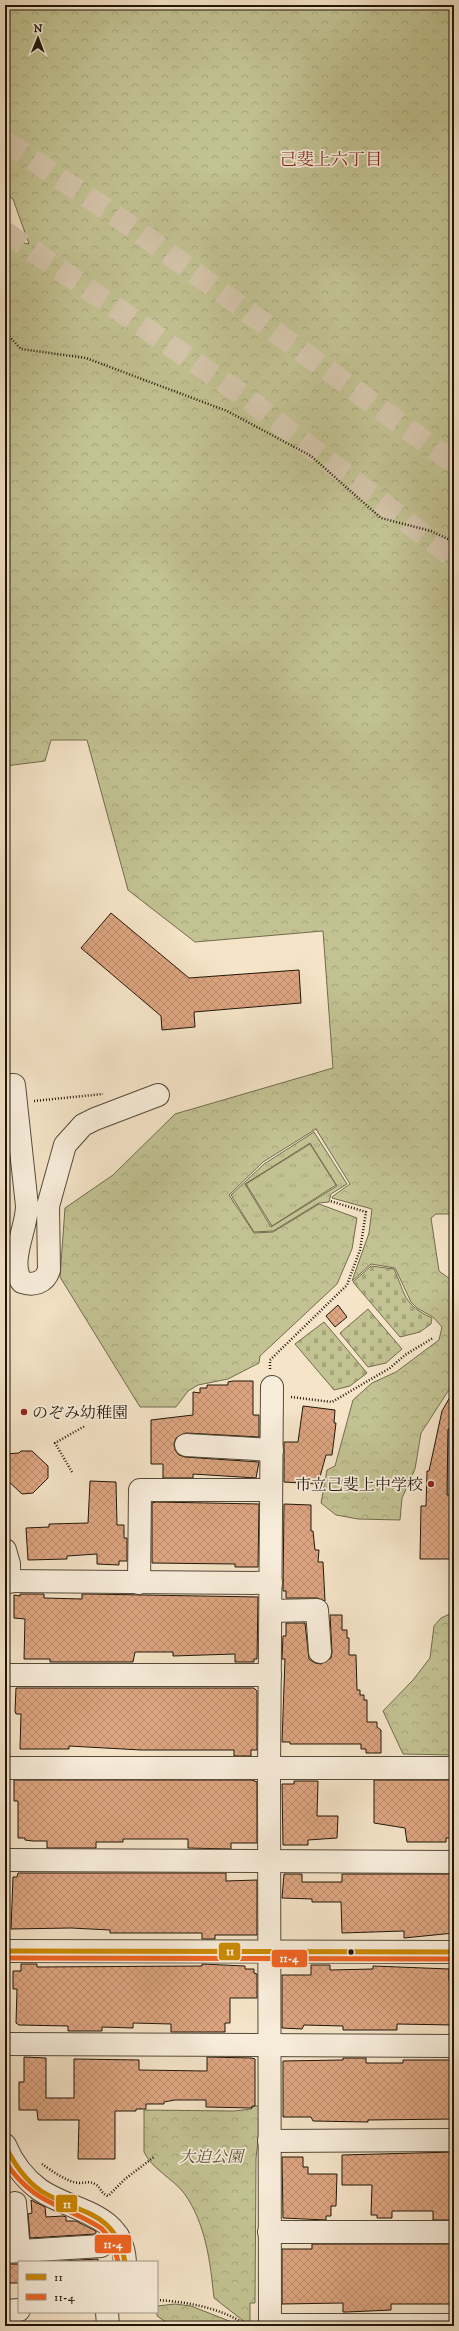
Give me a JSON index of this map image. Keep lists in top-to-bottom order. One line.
{"districts":["己斐上六丁目"],"parks":["大迫公園"],"places":["のぞみ幼稚園","市立己斐上中学校"],"lines":["transit line 11","transit line 11-4"],"legend":["11","11-4"],"north":"top"}
